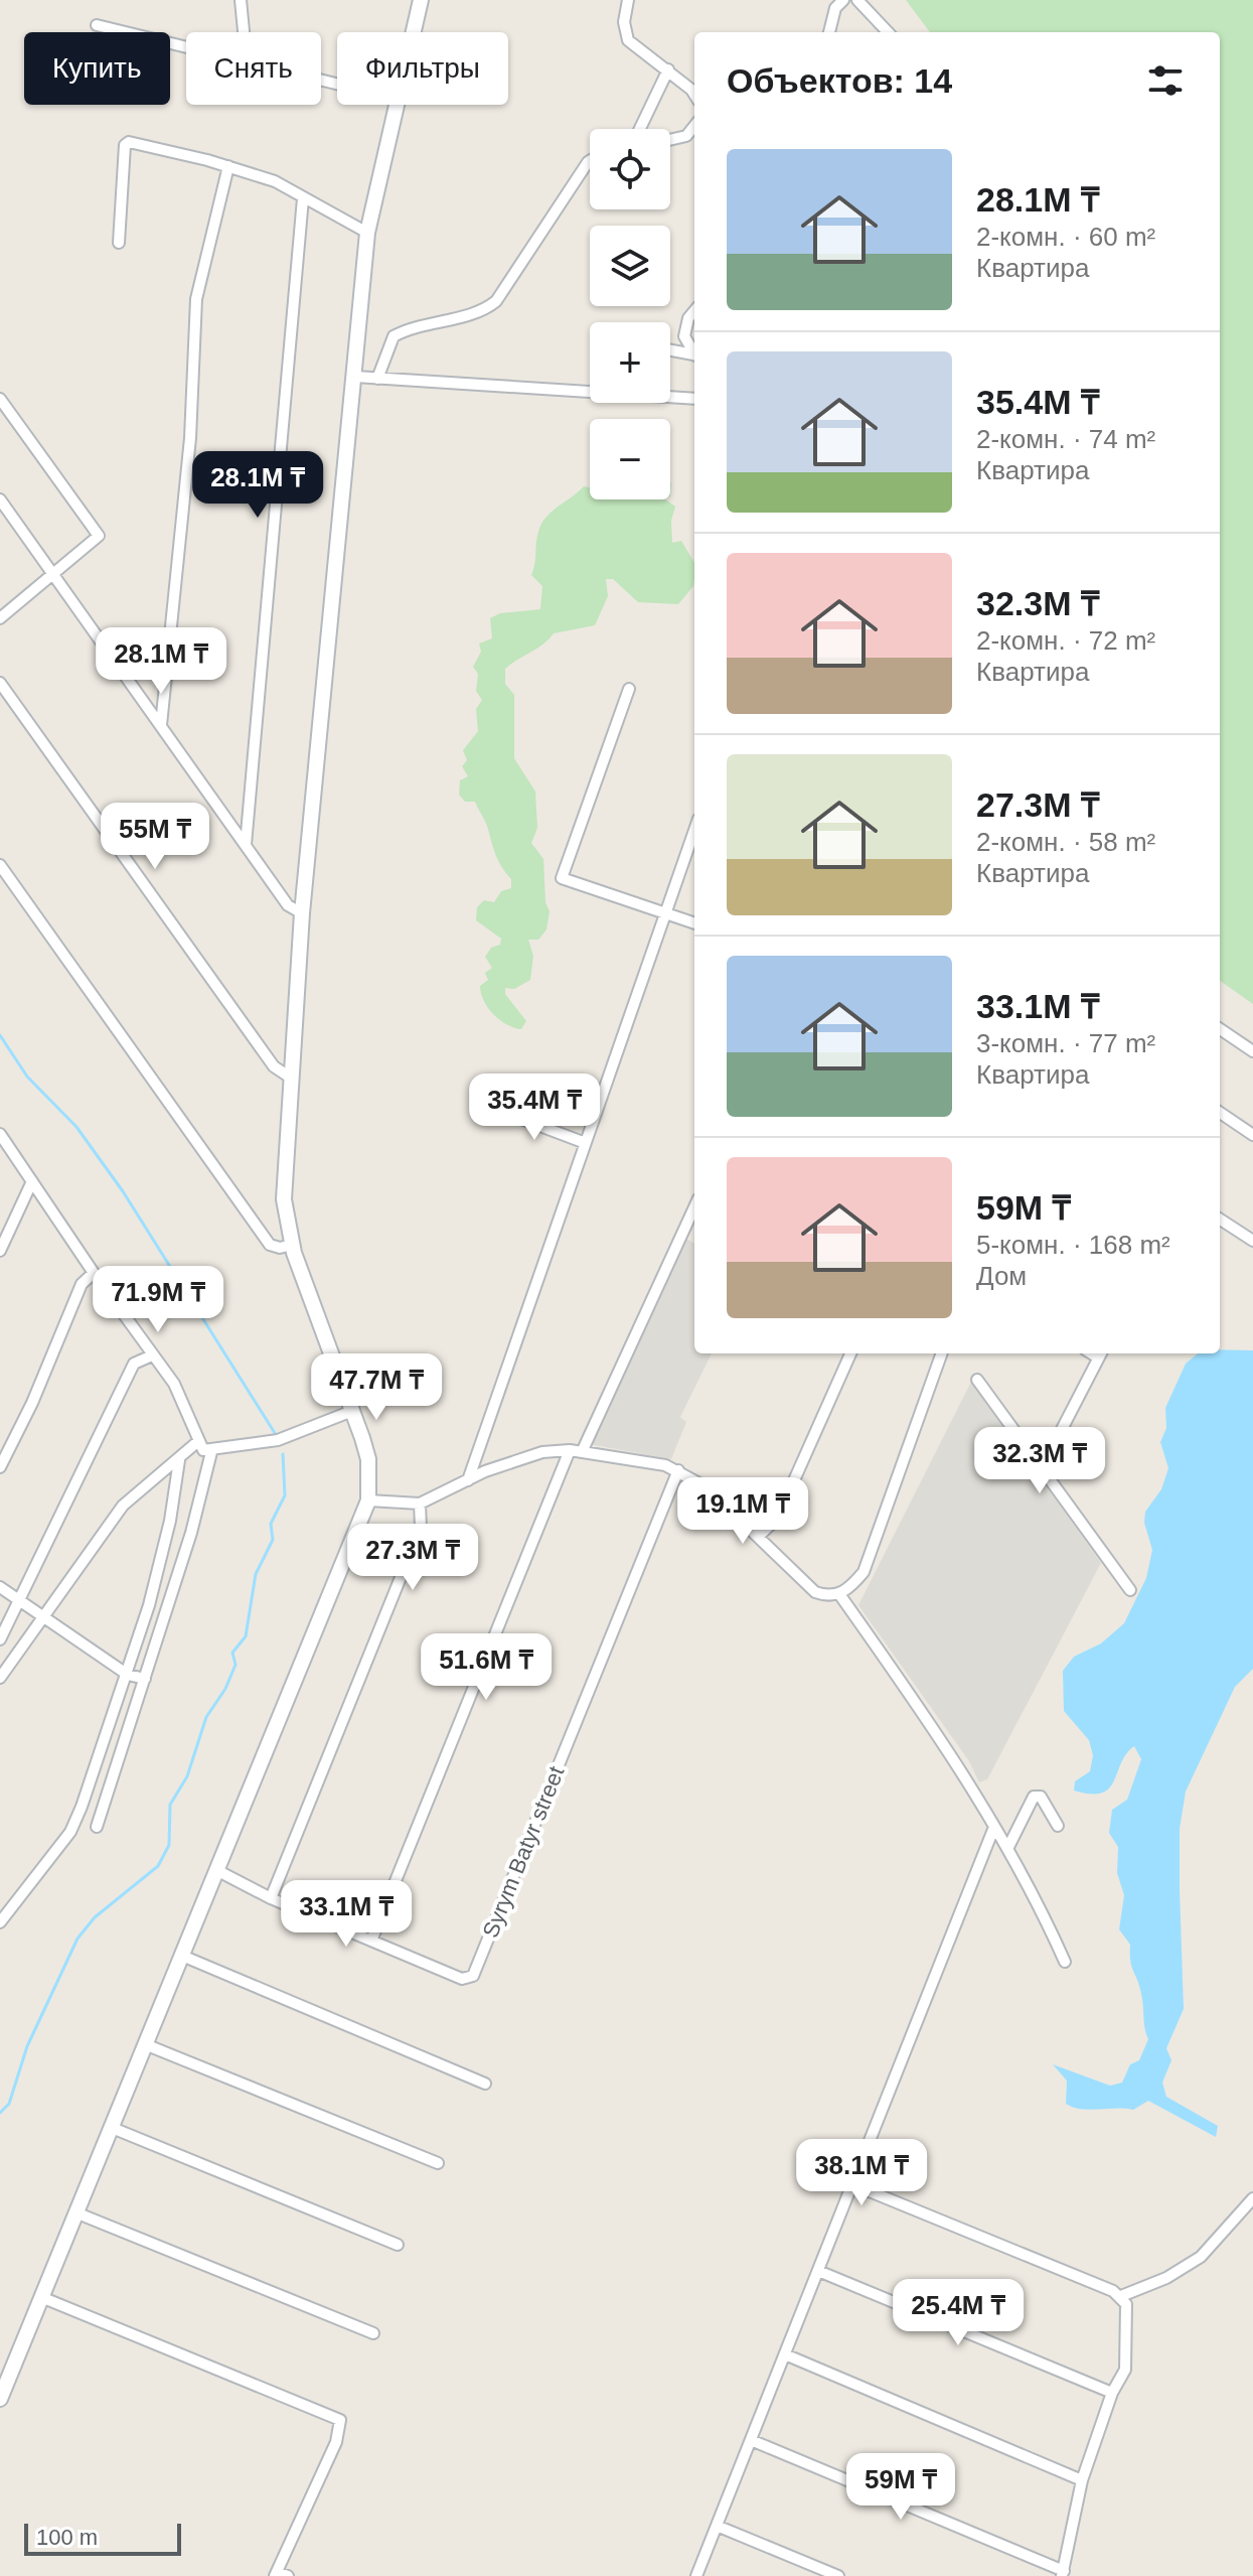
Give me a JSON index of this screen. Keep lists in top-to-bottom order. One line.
{"streets":{"street":["Syrym Batyr street"]},"scale_bar":"100 m","page":{"chip":["Купить","Снять","Фильтры"],"heading":"Объектов: 14","map_buttons":["+","−"],"list":[{"name":"28.1M ₸","note":"2-комн. · 60 m² · Квартира"},{"name":"35.4M ₸","note":"2-комн. · 74 m² · Квартира"},{"name":"32.3M ₸","note":"2-комн. · 72 m² · Квартира"},{"name":"27.3M ₸","note":"2-комн. · 58 m² · Квартира"},{"name":"33.1M ₸","note":"3-комн. · 77 m² · Квартира"},{"name":"59M ₸","note":"5-комн. · 168 m² · Дом"}],"price":["28.1M ₸","28.1M ₸","55M ₸","35.4M ₸","71.9M ₸","47.7M ₸","32.3M ₸","19.1M ₸","27.3M ₸","51.6M ₸","33.1M ₸","38.1M ₸","25.4M ₸","59M ₸"],"scale":"100 m"}}
